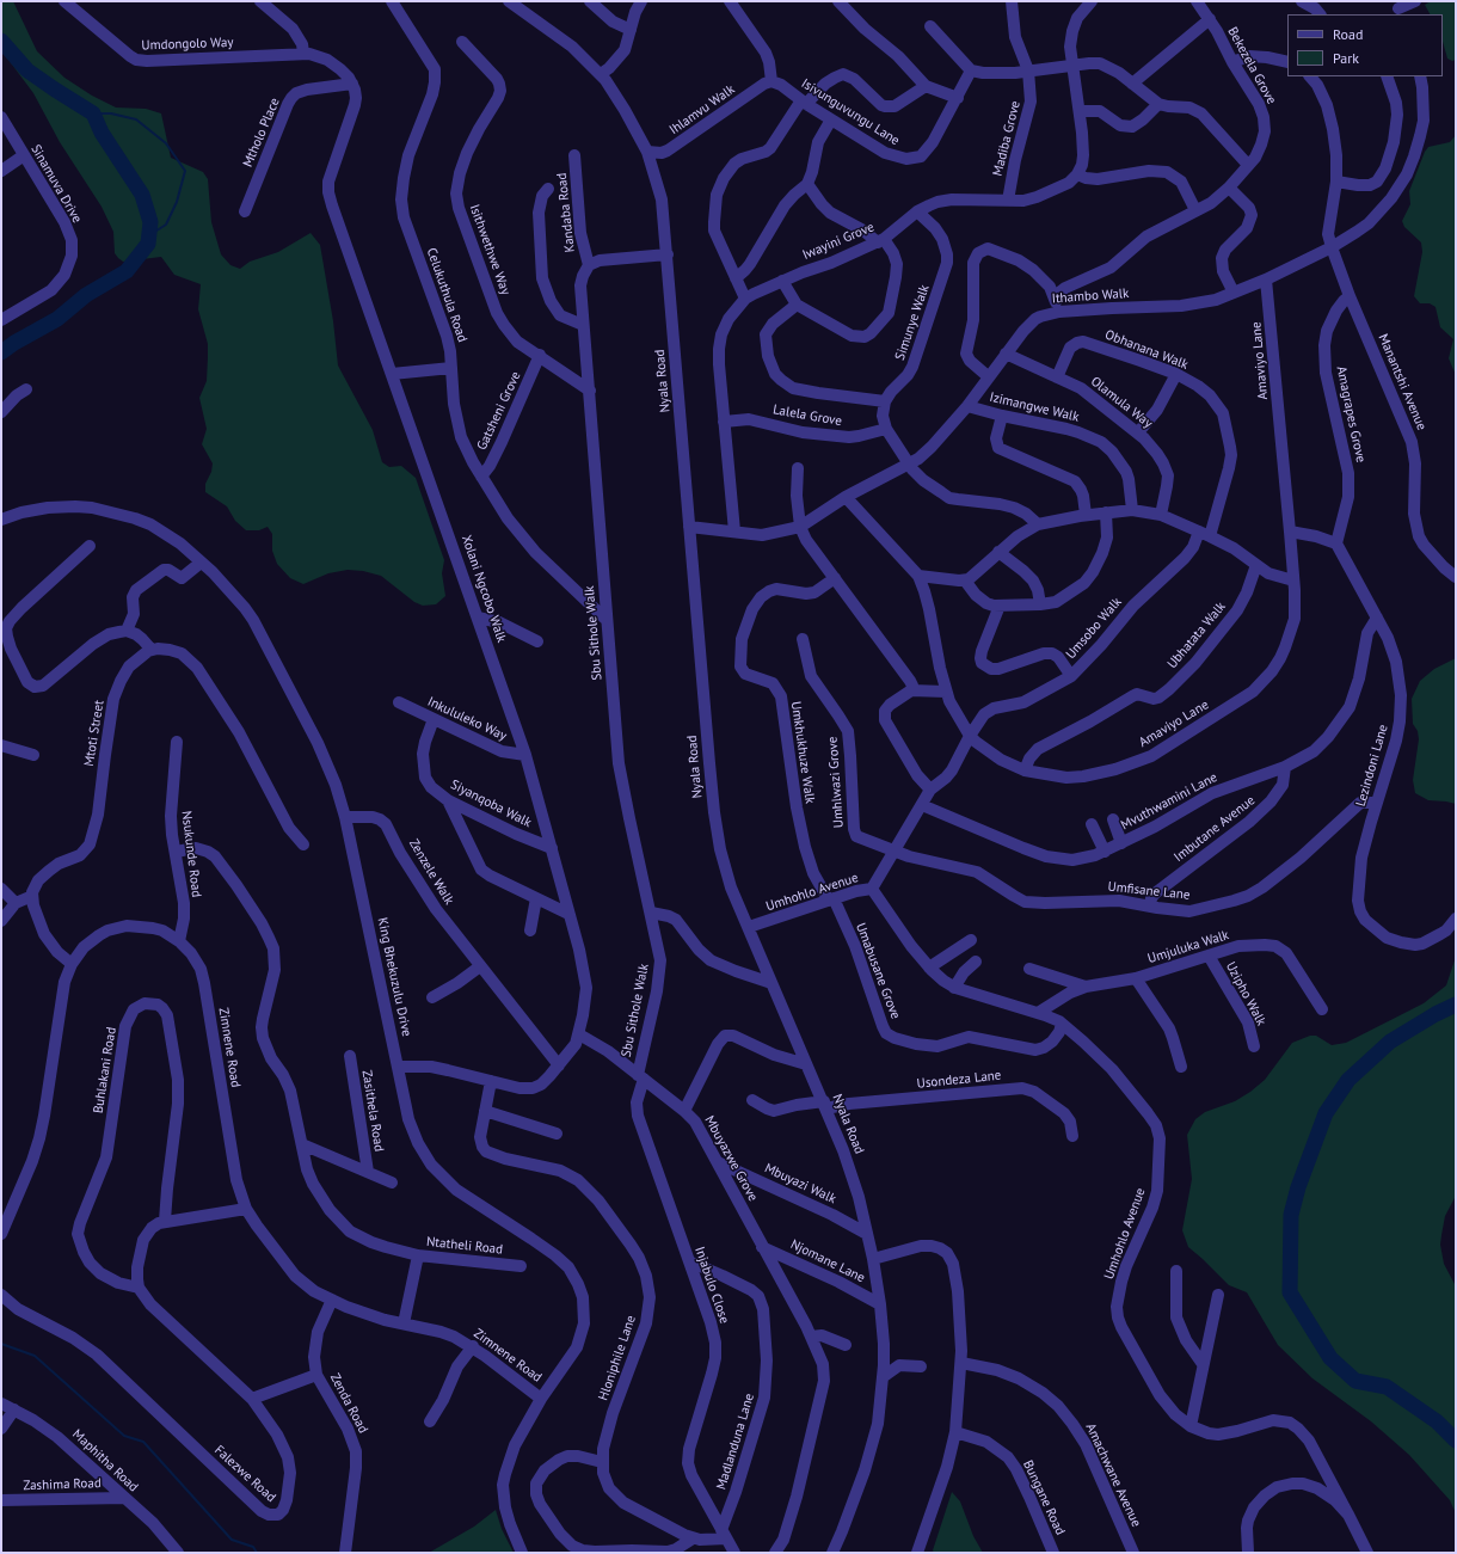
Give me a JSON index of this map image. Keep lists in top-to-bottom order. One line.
{"streets":{"street":["Umdongolo Way","Bekezela Grove","Ihlamvu Walk","Isivunguvungu Lane","Mtholo Place","Madiba Grove","Sinamuva Drive","Kandaba Road","Iwayini Grove","Isithwethwe Way","Celukuthula Road","Ithambo Walk","Simunye Walk","Obhanana Walk","Amaviyo Lane","Nyala Road","Manantshi Avenue","Olamula Way","Izimangwe Walk","Gatsheni Grove","Amagrapes Grove","Lalela Grove","Xolani Ngcobo Walk","Umsobo Walk","Sbu Sithole Walk","Ubhatata Walk","Inkululeko Way","Mtoti Street","Umkhukhuze Walk","Lezindoni Lane","Umhlwazi Grove","Mvuthwamini Lane","Siyanqoba Walk","Imbutane Avenue","Nsukunde Road","Zenzele Walk","Umfisane Lane","Umhohlo Avenue","Umjuluka Walk","Umabusane Grove","King Bhekuzulu Drive","Uzipho Walk","Zimnene Road","Buhlakani Road","Usondeza Lane","Zasithela Road","Mbuyazwe Grove","Mbuyazi Walk","Ntatheli Road","Njomane Lane","Injabulo Close","Hloniphile Lane","Zenda Road","Madlanduna Lane","Maphitha Road","Falezwe Road","Amachwane Avenue","Zashima Road","Bungane Road"]},"crossings":[["Ihlamvu Walk","Isivunguvungu Lane"],["Ihlamvu Walk","Nyala Road"],["Mtholo Place","Xolani Ngcobo Walk"],["Madiba Grove","Iwayini Grove"],["Kandaba Road","Sbu Sithole Walk"],["Iwayini Grove","Ithambo Walk"],["Iwayini Grove","Simunye Walk"],["Iwayini Grove","Lalela Grove"],["Isithwethwe Way","Gatsheni Grove"],["Isithwethwe Way","Sbu Sithole Walk"],["Celukuthula Road","Gatsheni Grove"],["Celukuthula Road","Sbu Sithole Walk"],["Ithambo Walk","Amaviyo Lane"],["Ithambo Walk","Nyala Road"],["Ithambo Walk","Manantshi Avenue"],["Ithambo Walk","Olamula Way"],["Ithambo Walk","Izimangwe Walk"],["Obhanana Walk","Olamula Way"],["Obhanana Walk","Umsobo Walk"],["Amaviyo Lane","Umsobo Walk"],["Amaviyo Lane","Ubhatata Walk"],["Nyala Road","Umhohlo Avenue"],["Nyala Road","Usondeza Lane"],["Nyala Road","Mbuyazi Walk"],["Nyala Road","Njomane Lane"],["Manantshi Avenue","Amagrapes Grove"],["Amagrapes Grove","Lezindoni Lane"],["Xolani Ngcobo Walk","Inkululeko Way"],["Xolani Ngcobo Walk","Siyanqoba Walk"],["Xolani Ngcobo Walk","Zenzele Walk"],["Xolani Ngcobo Walk","King Bhekuzulu Drive"],["Xolani Ngcobo Walk","Mbuyazwe Grove"],["Xolani Ngcobo Walk","Hloniphile Lane"],["Sbu Sithole Walk","Mbuyazwe Grove"],["Sbu Sithole Walk","Injabulo Close"],["Inkululeko Way","Siyanqoba Walk"],["Umkhukhuze Walk","Umhohlo Avenue"],["Umkhukhuze Walk","Umabusane Grove"],["Lezindoni Lane","Mvuthwamini Lane"],["Lezindoni Lane","Umfisane Lane"],["Umhlwazi Grove","Umfisane Lane"],["Mvuthwamini Lane","Imbutane Avenue"],["Imbutane Avenue","Umfisane Lane"],["Nsukunde Road","Zimnene Road"],["Zenzele Walk","King Bhekuzulu Drive"],["Umhohlo Avenue","Umjuluka Walk"],["Umhohlo Avenue","Umabusane Grove"],["Umjuluka Walk","Uzipho Walk"],["King Bhekuzulu Drive","Zimnene Road"],["Zimnene Road","Ntatheli Road"],["Zimnene Road","Zenda Road"],["Buhlakani Road","Falezwe Road"],["Mbuyazwe Grove","Mbuyazi Walk"],["Mbuyazwe Grove","Njomane Lane"],["Mbuyazwe Grove","Injabulo Close"],["Injabulo Close","Hloniphile Lane"],["Injabulo Close","Madlanduna Lane"],["Hloniphile Lane","Madlanduna Lane"],["Maphitha Road","Zashima Road"]],"legend":["Road","Park"]}
